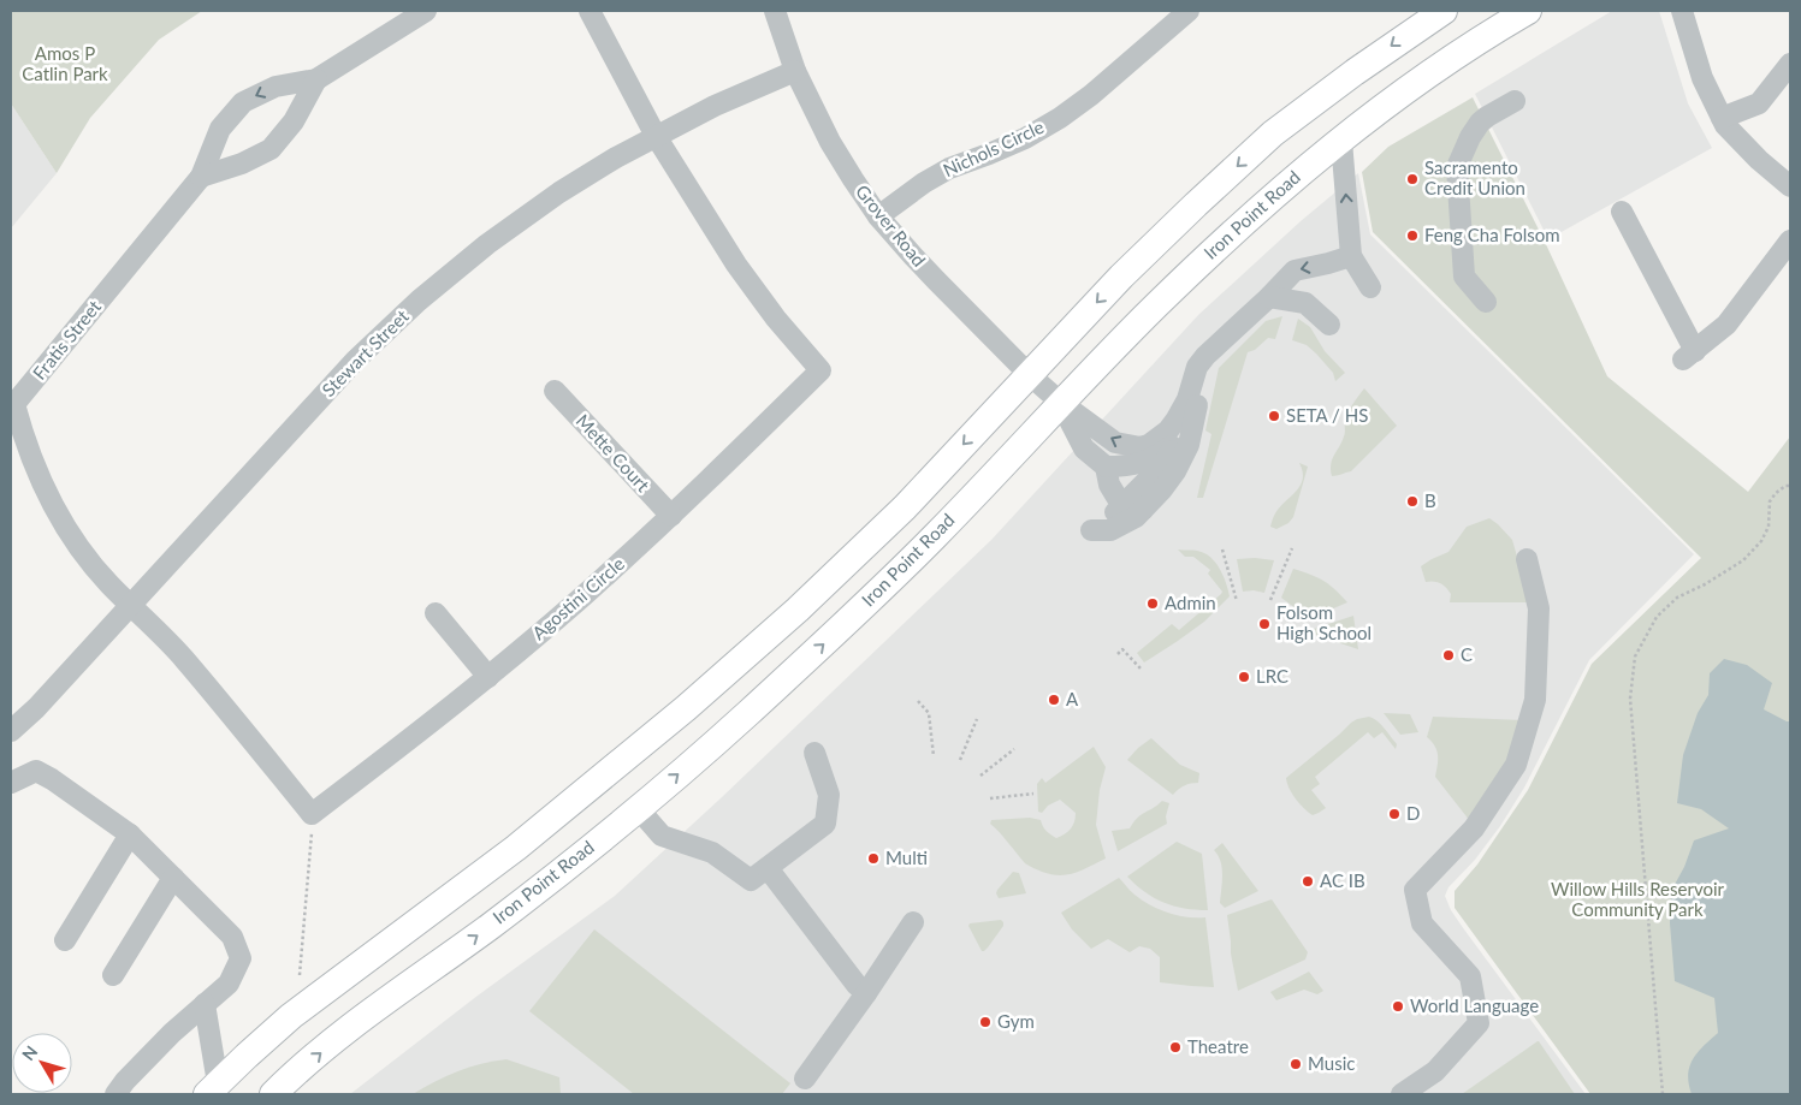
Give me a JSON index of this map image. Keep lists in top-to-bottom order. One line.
{"streets":{"main road":["Iron Point Road"],"street":["Nichols Circle","Grover Road","Fratis Street","Stewart Street","Mette Court","Agostini Circle"]},"crossings":[["Nichols Circle","Grover Road"],["Iron Point Road","Grover Road"],["Grover Road","Stewart Street"],["Fratis Street","Stewart Street"],["Stewart Street","Agostini Circle"],["Mette Court","Agostini Circle"]],"parks":["Amos P Catlin Park","Willow Hills Reservoir Community Park"],"places":["Sacramento Credit Union","Feng Cha Folsom","SETA / HS","B","Admin","Folsom High School","C","LRC","A","D","Multi","AC IB","World Language","Gym","Theatre","Music"],"north":"top left"}
